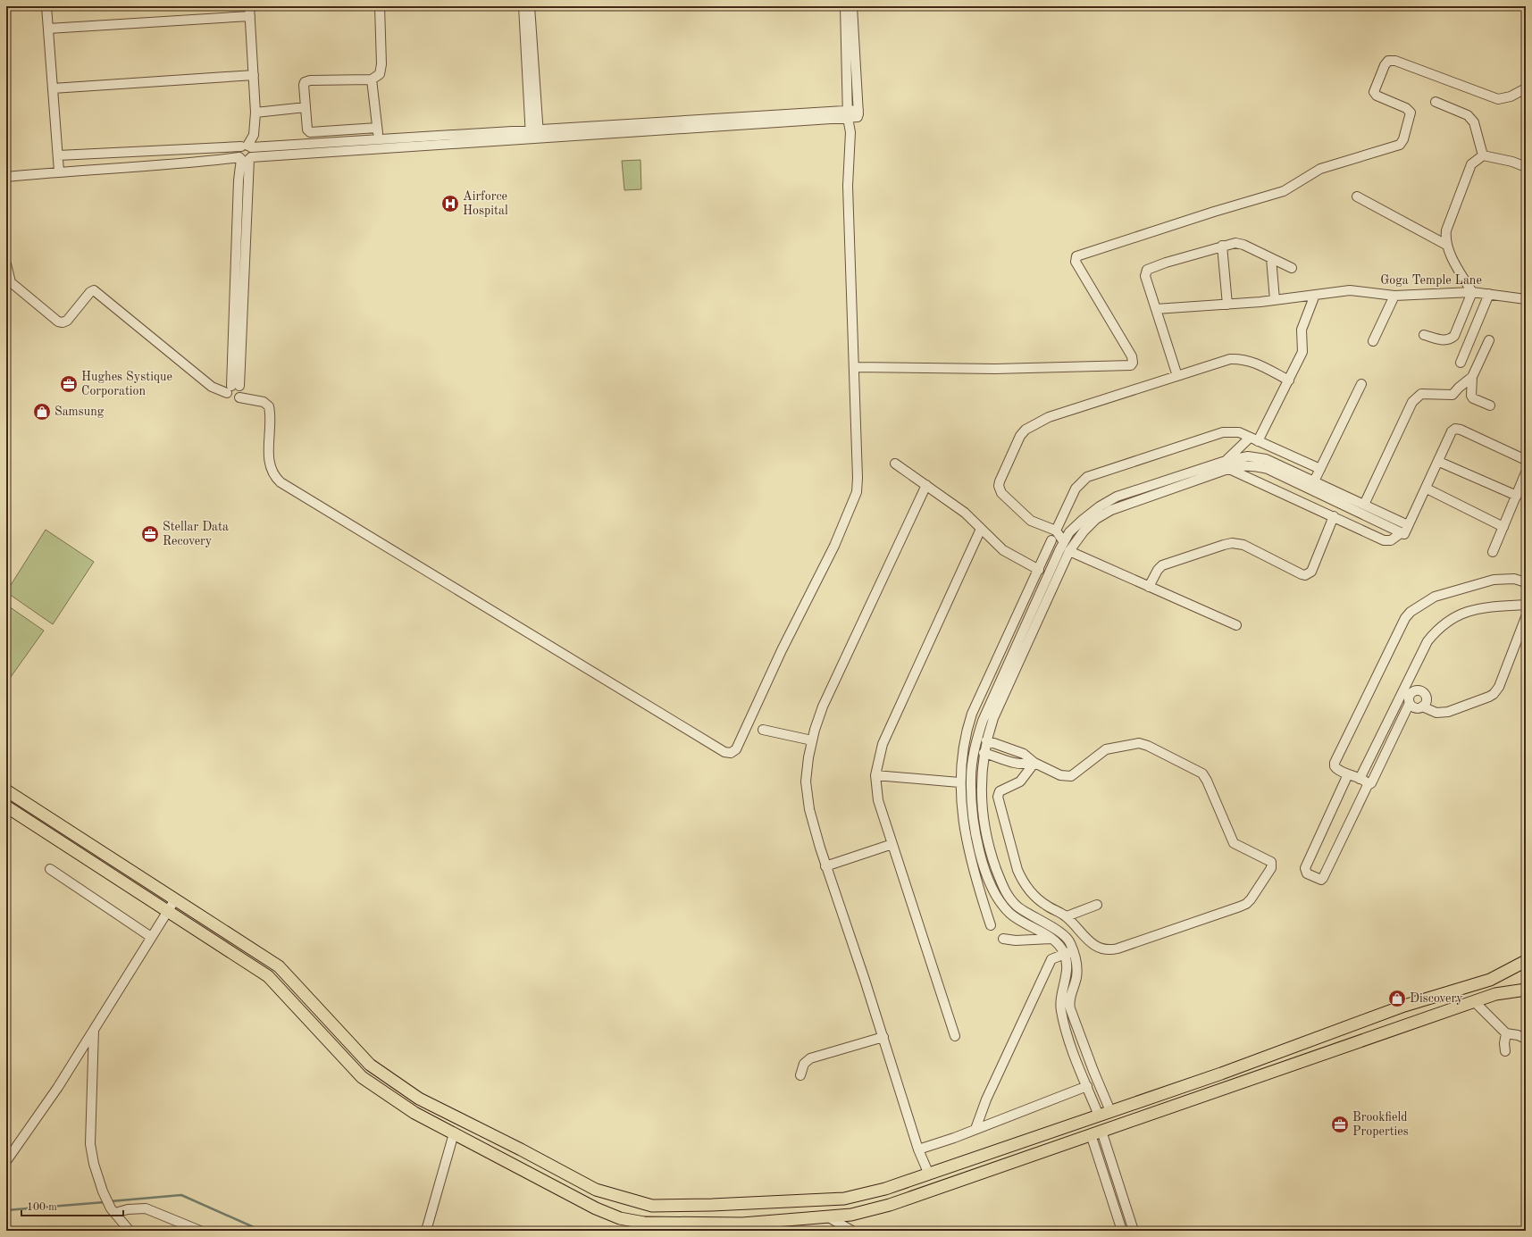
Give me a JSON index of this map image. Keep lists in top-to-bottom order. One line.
{"streets":{"street":["Goga Temple Lane"]},"places":{"hospital":["Airforce Hospital"],"office":["Hughes Systique Corporation","Stellar Data Recovery","Brookfield Properties"],"shop":["Samsung","Discovery"]},"scale_bar":"100 m"}
